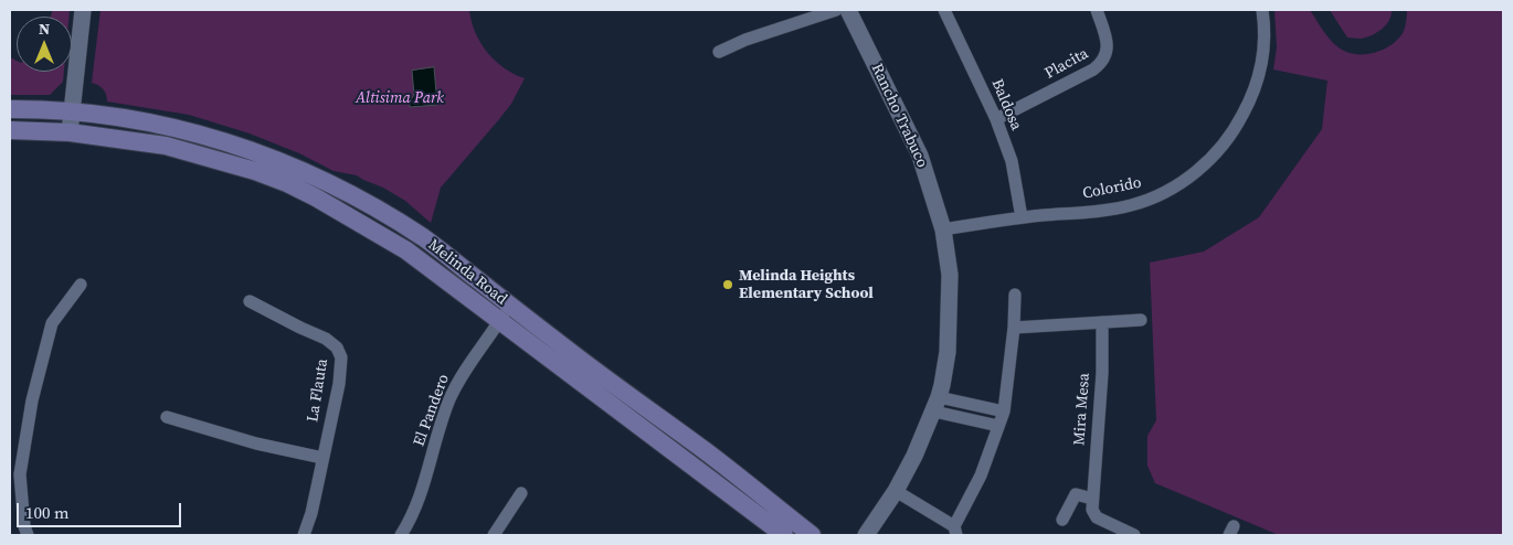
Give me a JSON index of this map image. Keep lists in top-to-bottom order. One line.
{"streets":{"main road":["Melinda Road"],"street":["Placita","Baldosa","Rancho Trabuco","Colorido","La Flauta","Mira Mesa","El Pandero"]},"crossings":[["Placita","Baldosa"],["Baldosa","Colorido"],["Rancho Trabuco","Colorido"],["Melinda Road","El Pandero"]],"parks":["Altisima Park"],"places":["Melinda Heights Elementary School"],"scale_bar":"100 m","north":"top"}
